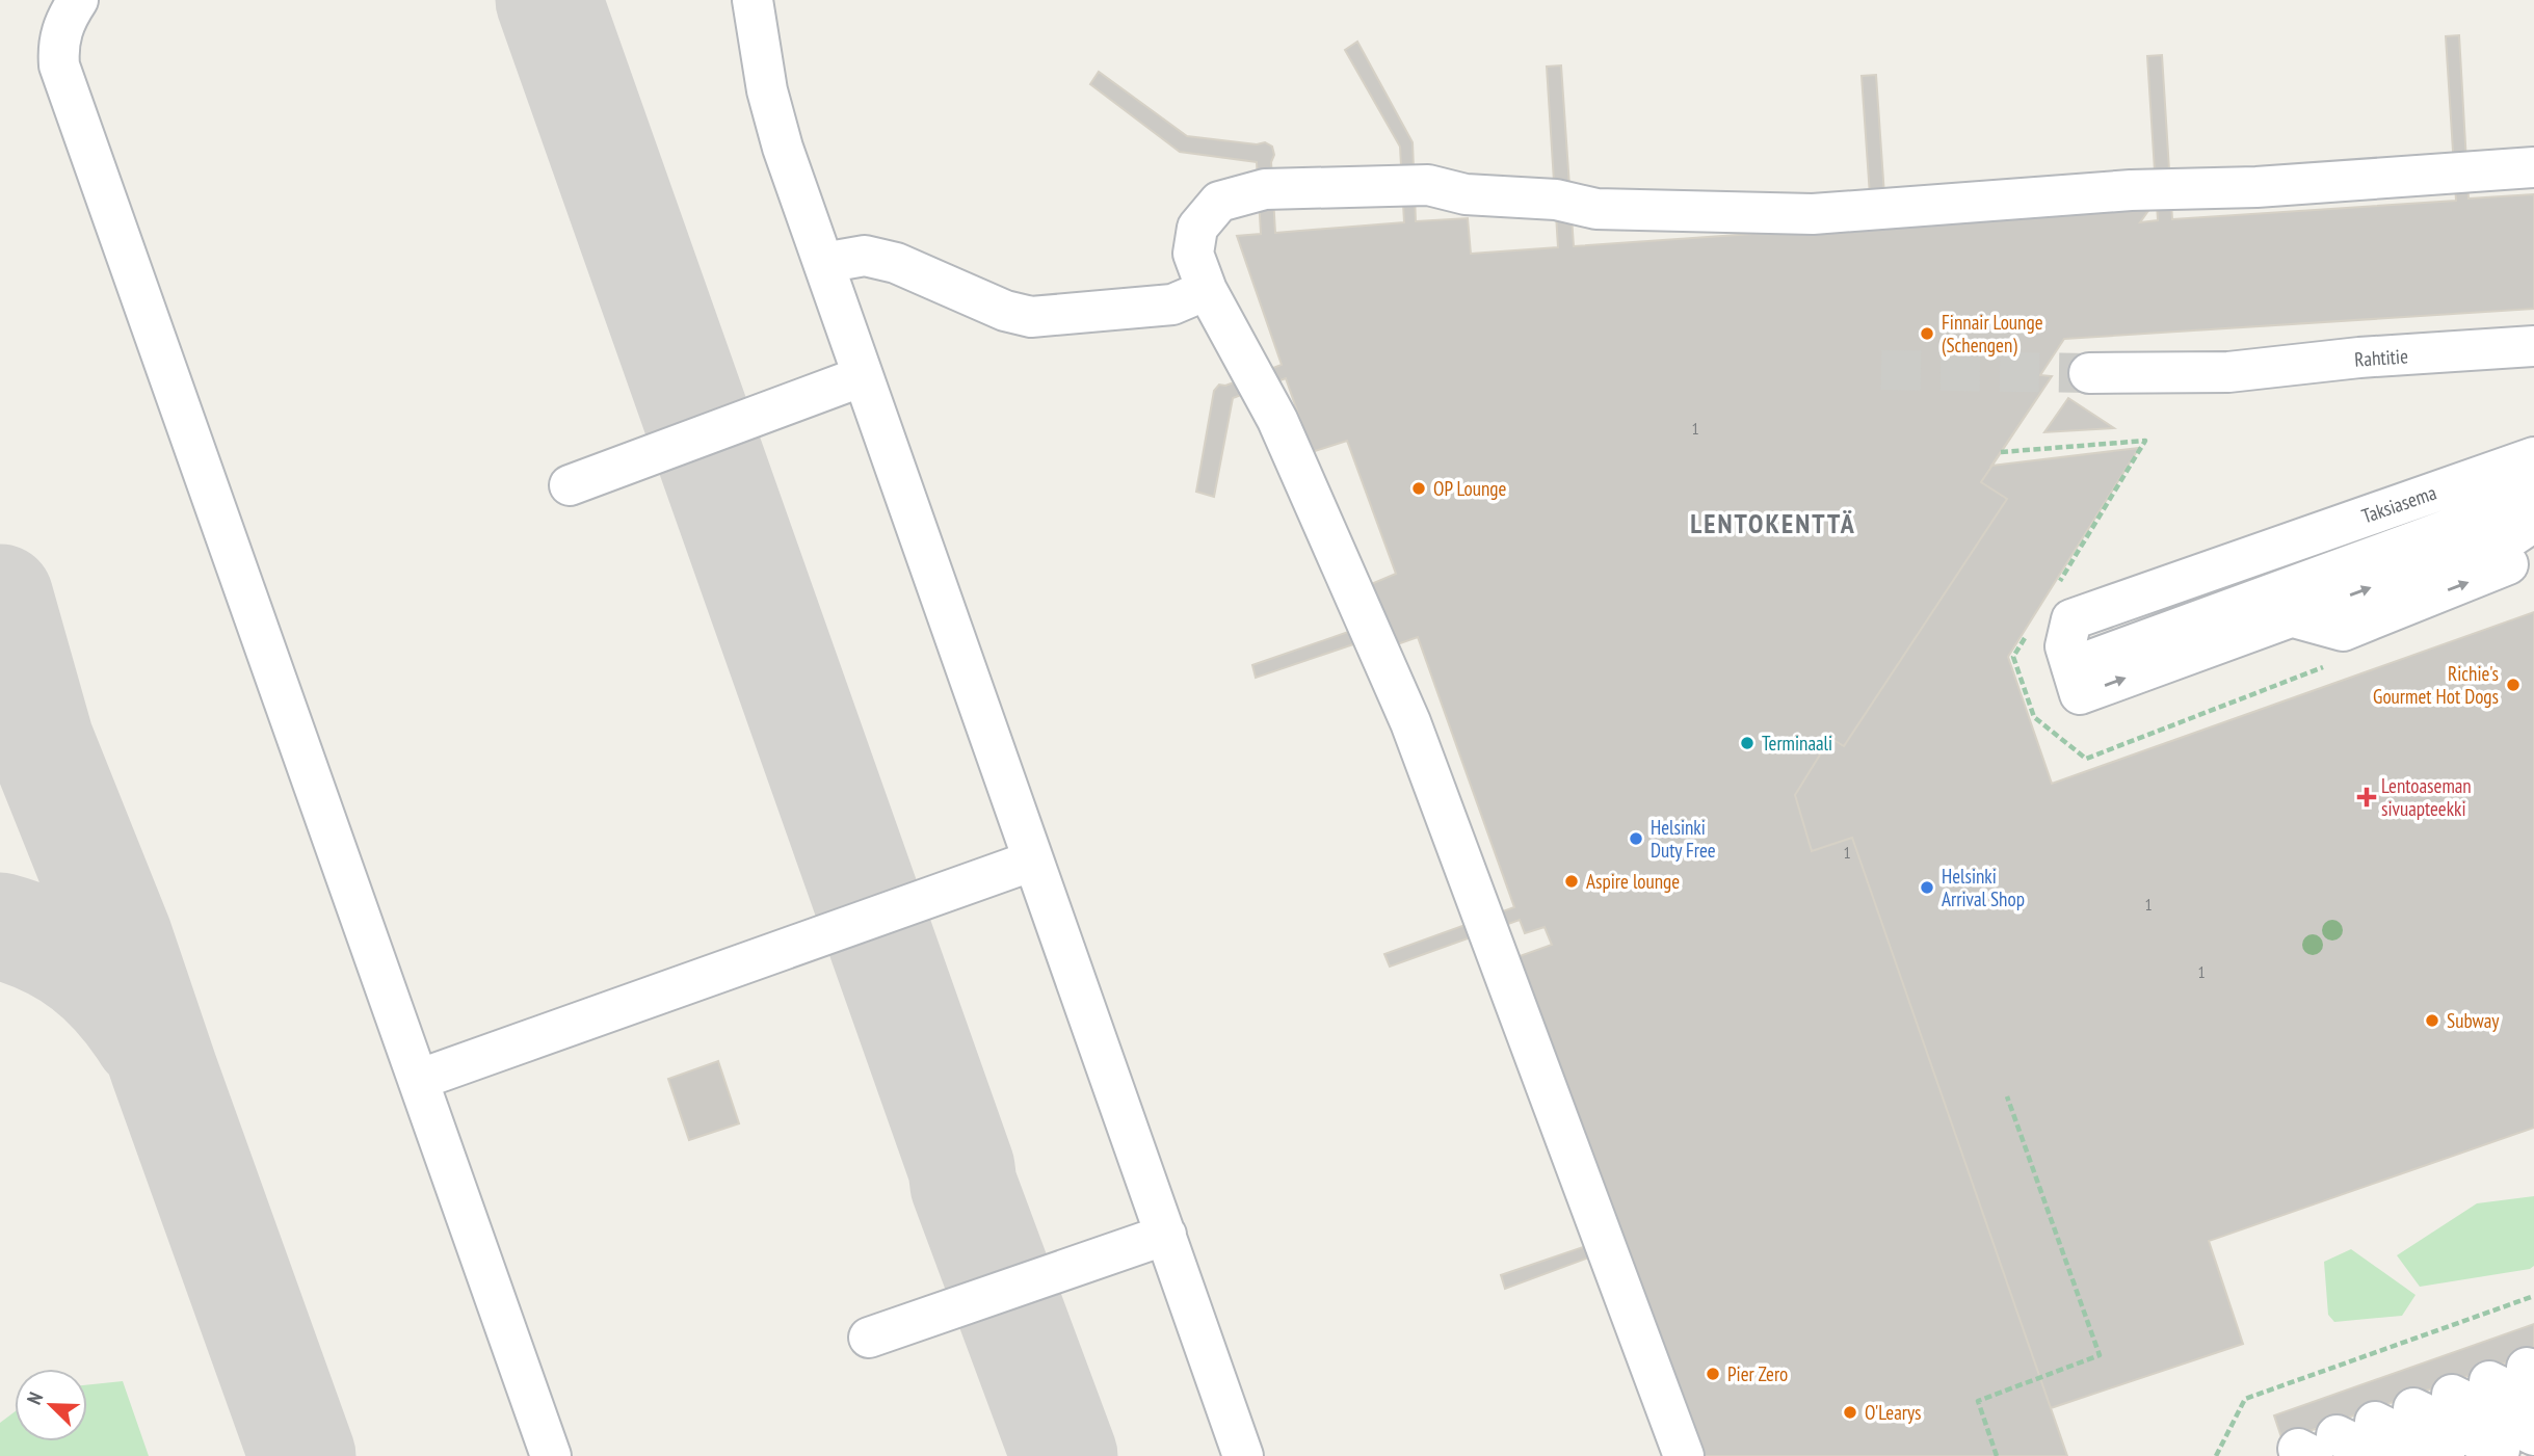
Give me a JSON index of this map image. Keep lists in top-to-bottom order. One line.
{"streets":{"street":["Rahtitie","Taksiasema"]},"districts":["LENTOKENTTÄ"],"places":{"other":["Finnair Lounge (Schengen)","OP Lounge","Richie's Gourmet Hot Dogs","Terminaali","Helsinki Duty Free","Aspire lounge","Helsinki Arrival Shop","Subway","Pier Zero","O'Learys"],"health":["Lentoaseman sivuapteekki"]},"house_numbers":["1","1","1","1"],"north":"top left"}
